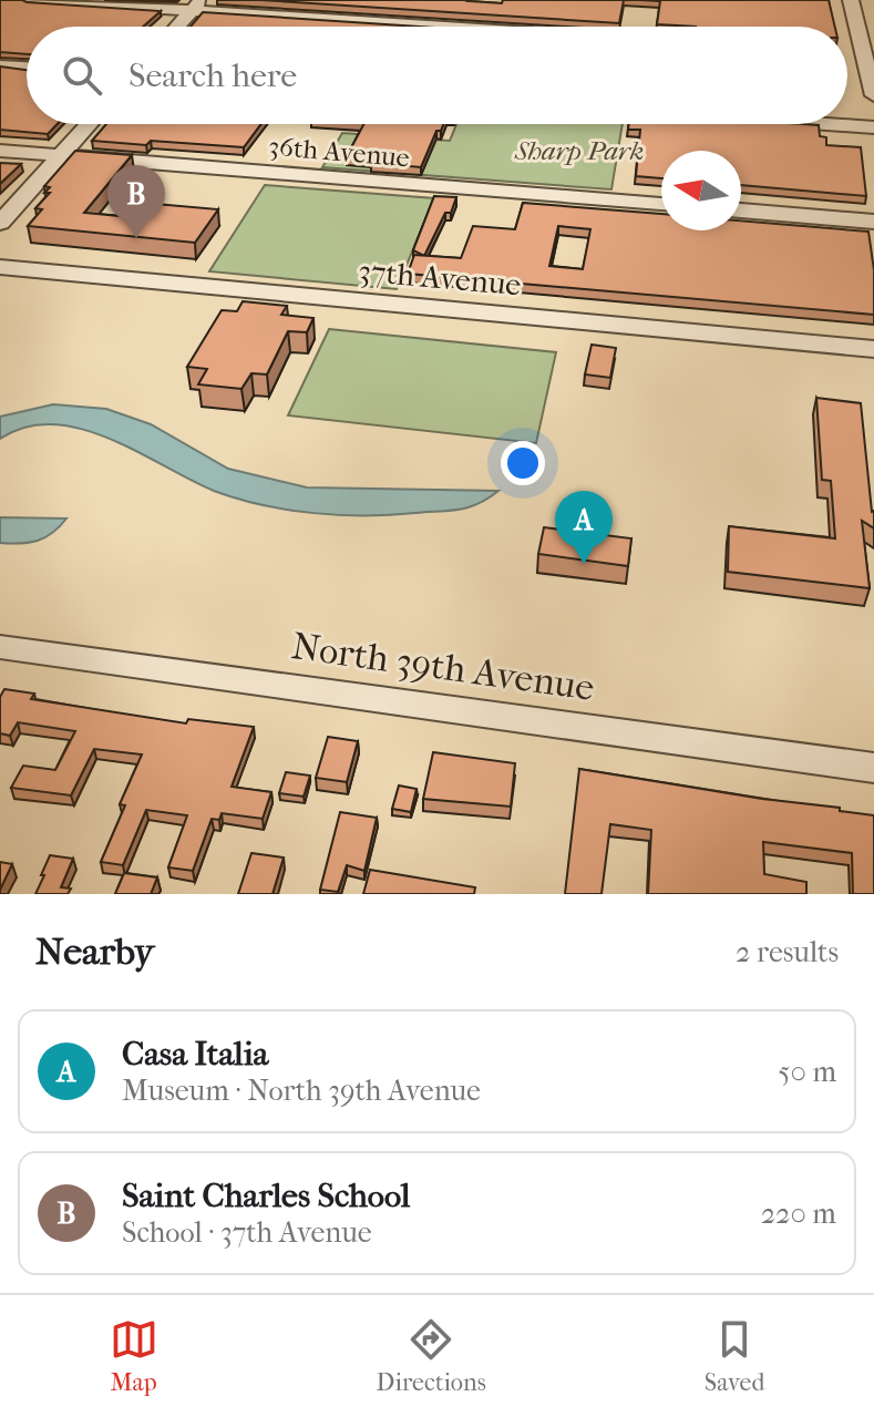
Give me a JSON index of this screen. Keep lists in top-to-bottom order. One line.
{"streets":{"street":["36th Avenue","37th Avenue","North 39th Avenue"]},"parks":["Sharp Park"],"north":"left","page":{"search":"Search here","pins":["B","A"],"heading":["Nearby","2 results"],"list":[{"mark":"A","name":"Casa Italia","note":"Museum · North 39th Avenue","value":"50 m"},{"mark":"B","name":"Saint Charles School","note":"School · 37th Avenue","value":"220 m"}],"nav":["Map","Directions","Saved"]}}
